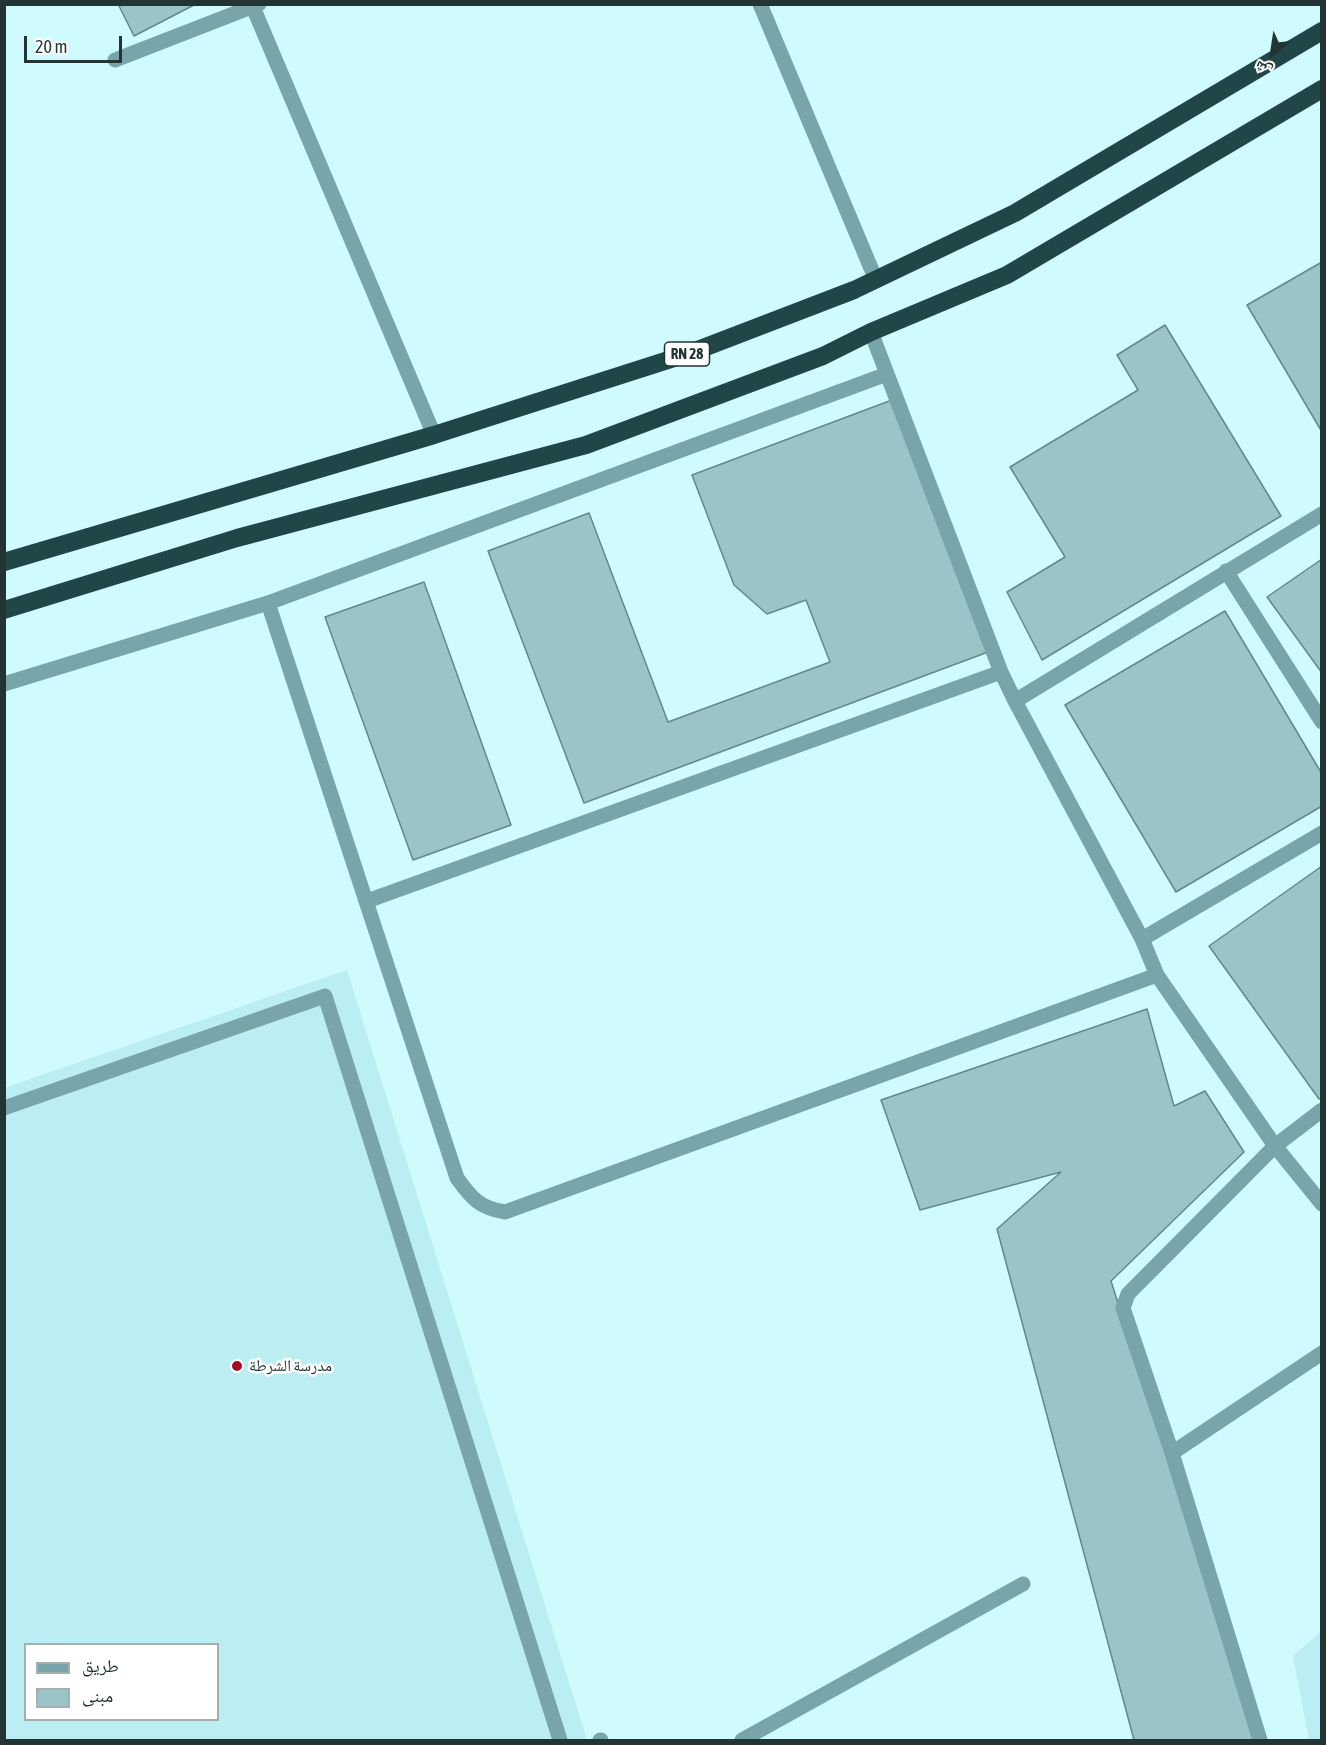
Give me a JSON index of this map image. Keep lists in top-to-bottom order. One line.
{"streets":{"highway":["RN 28"]},"places":["مدرسة الشرطة"],"legend":["طريق","مبنى"],"scale_bar":"20 m","north":"bottom left"}
